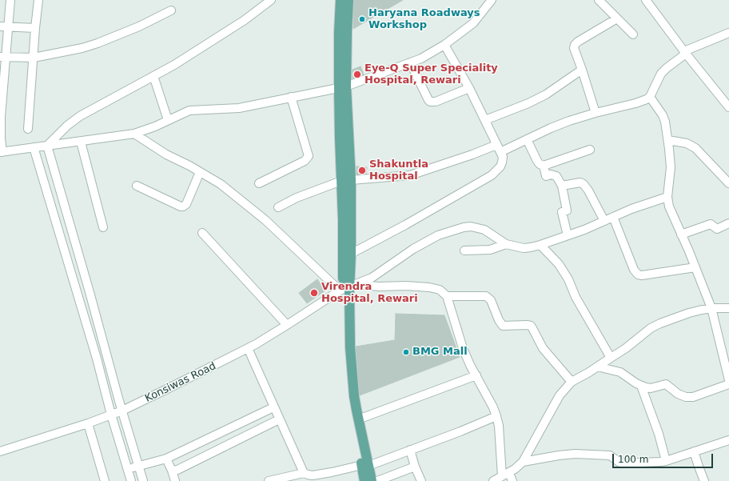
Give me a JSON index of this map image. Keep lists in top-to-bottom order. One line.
{"streets":{"street":["Konsiwas Road"]},"places":["Haryana Roadways Workshop","Eye-Q Super Speciality Hospital, Rewari","Shakuntla Hospital","Virendra Hospital, Rewari","BMG Mall"],"scale_bar":"100 m"}
